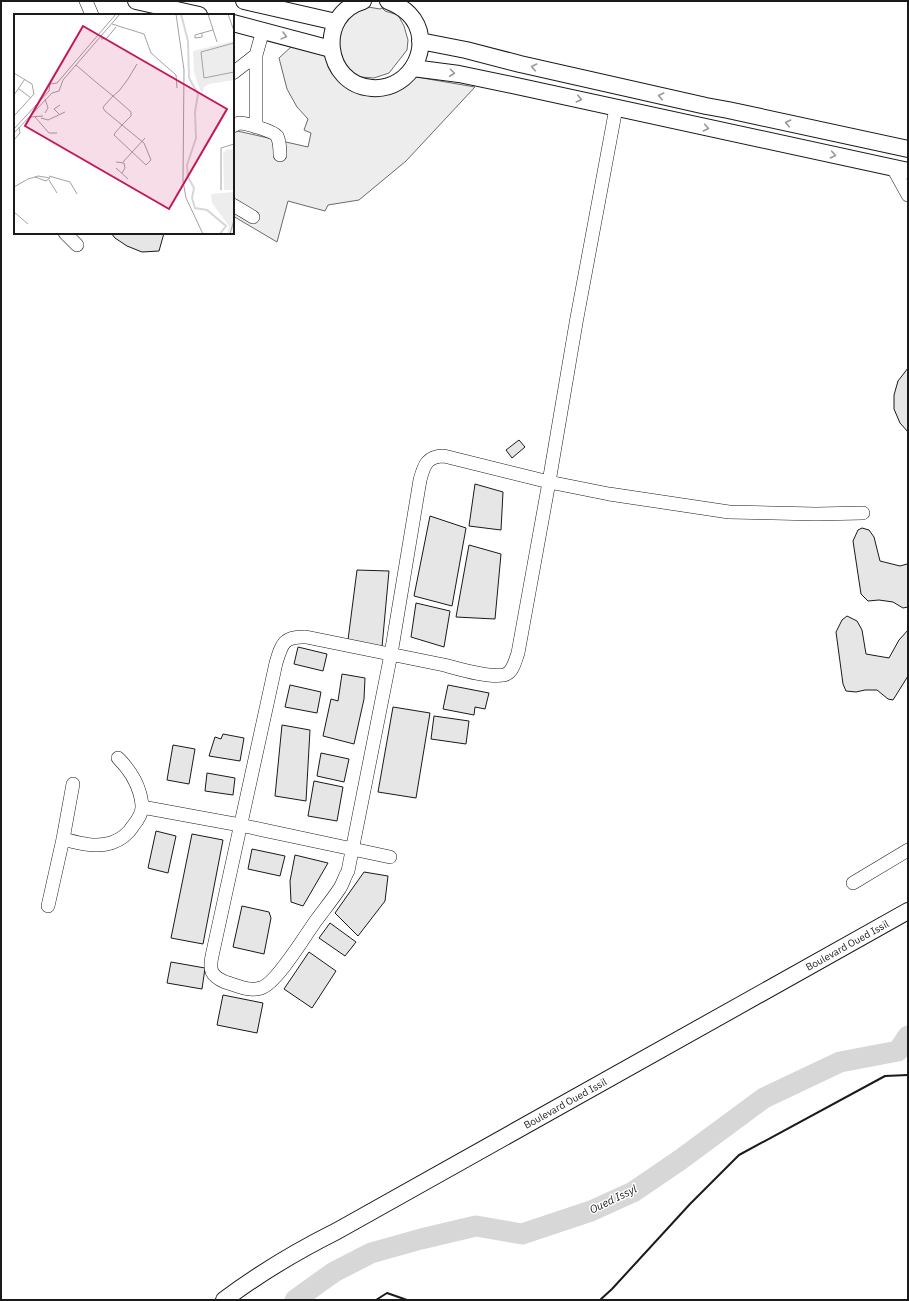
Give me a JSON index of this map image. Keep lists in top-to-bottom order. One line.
{"streets":{"main road":["Boulevard Oued Issil"]},"water":["Oued Issyl"]}
